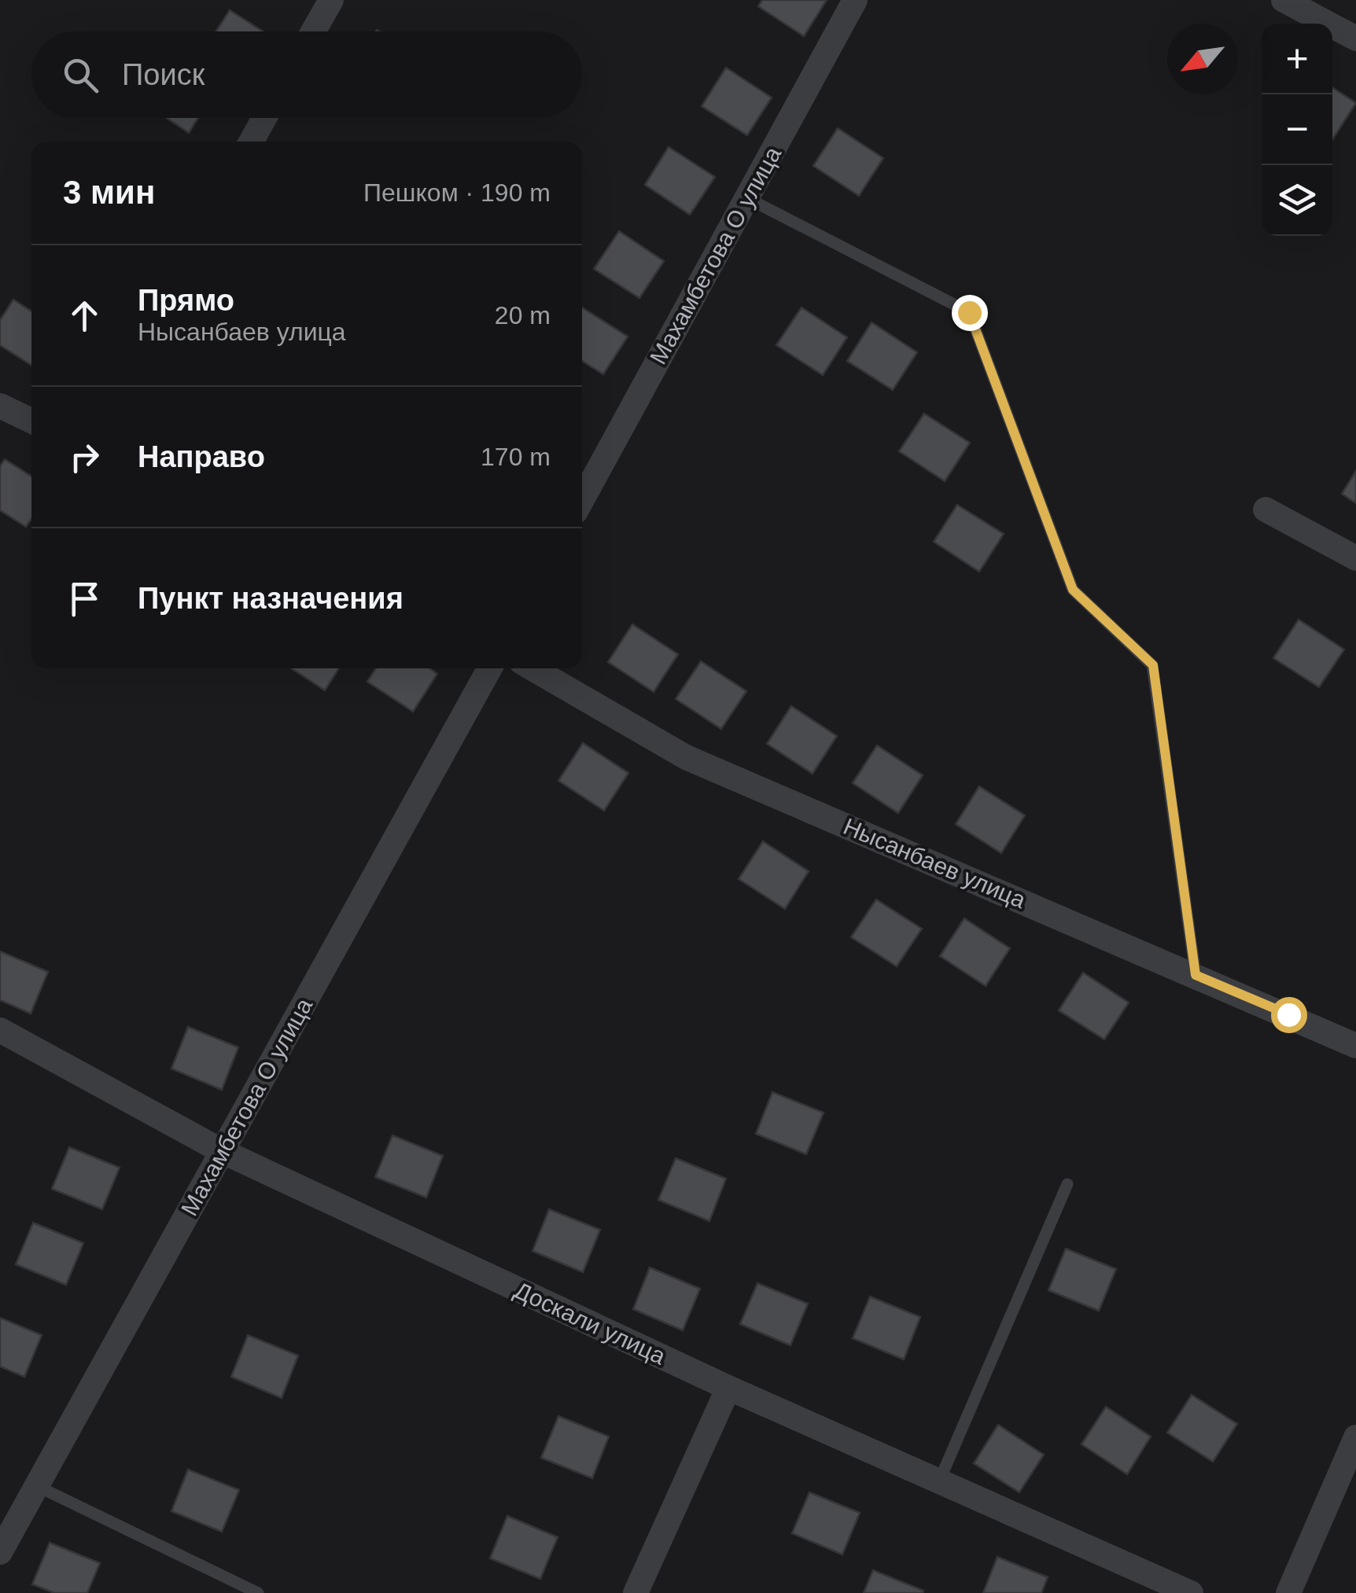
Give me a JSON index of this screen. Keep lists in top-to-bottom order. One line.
{"streets":{"street":["Махамбетова О улица","Нысанбаев улица","Доскали улица"]},"crossings":[["Махамбетова О улица","Доскали улица"]],"north":"bottom left","page":{"map_buttons":["+","−"],"search":"Поиск","heading":["3 мин","Пешком · 190 m"],"list":[["Прямо","Нысанбаев улица","20 m"],["Направо","170 m"],"Пункт назначения"]}}
